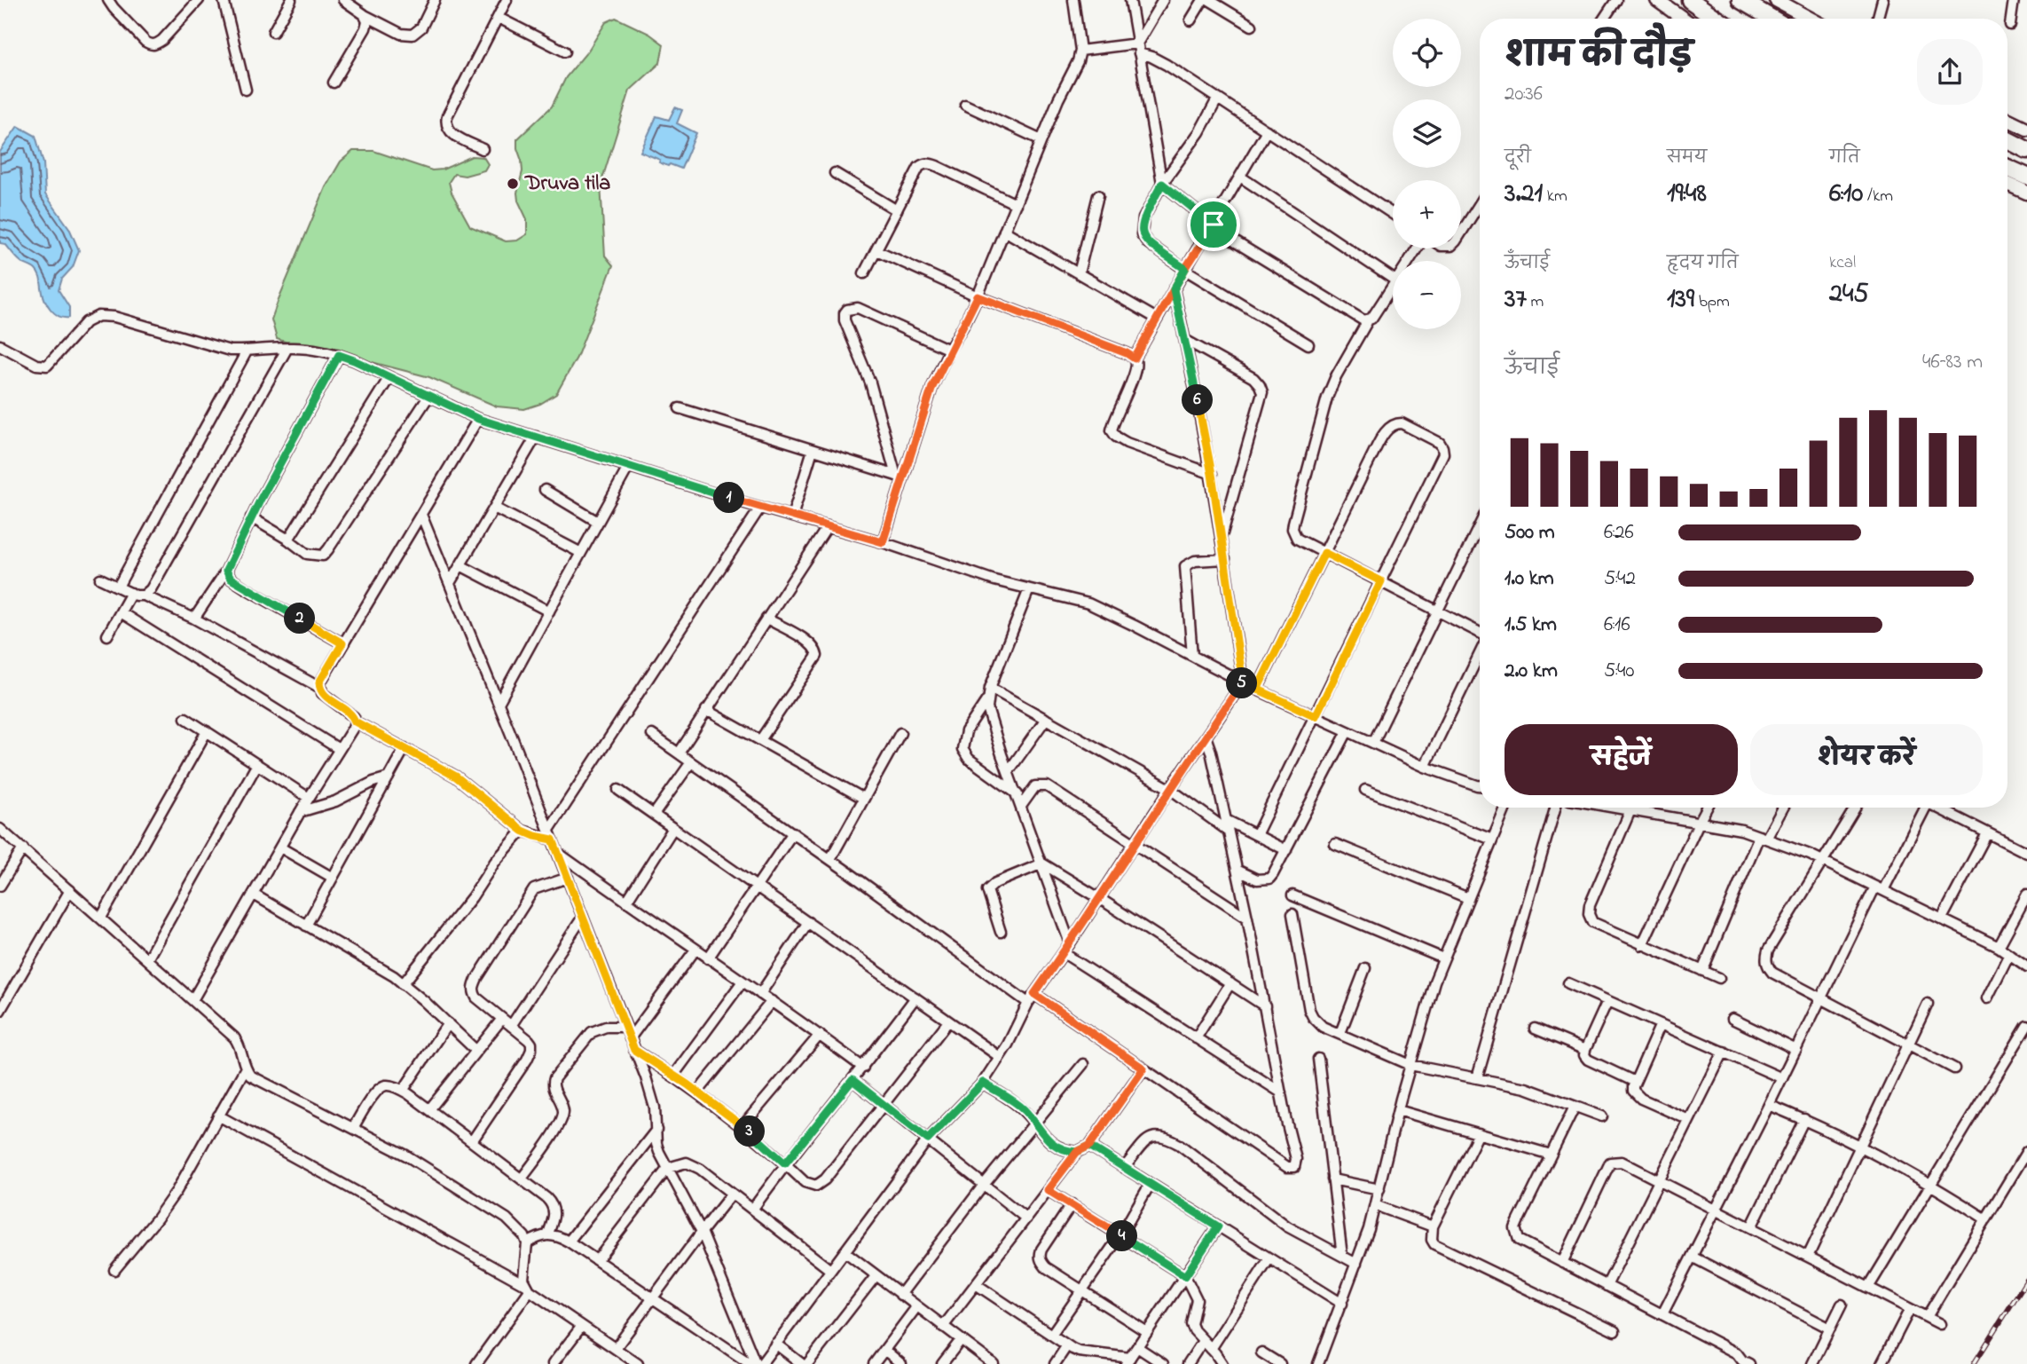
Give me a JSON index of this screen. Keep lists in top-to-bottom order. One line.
{"places":["Druva tila"],"page":{"map_buttons":["+","−"],"heading":["शाम की दौड़","20:36"],"stats":[["दूरी","3.21 km"],["समय","19:48"],["गति","6:10 /km"],["ऊँचाई","37 m"],["हृदय गति","139 bpm"],["kcal","245"]],"chart":["ऊँचाई","46–83 m"],"pins":["6","1","2","5","3","4"],"list":[{"name":"500 m","note":"6:26"},{"name":"1.0 km","note":"5:42"},{"name":"1.5 km","note":"6:16"},{"name":"2.0 km","note":"5:40"}],"buttons":["सहेजें","शेयर करें"]}}
